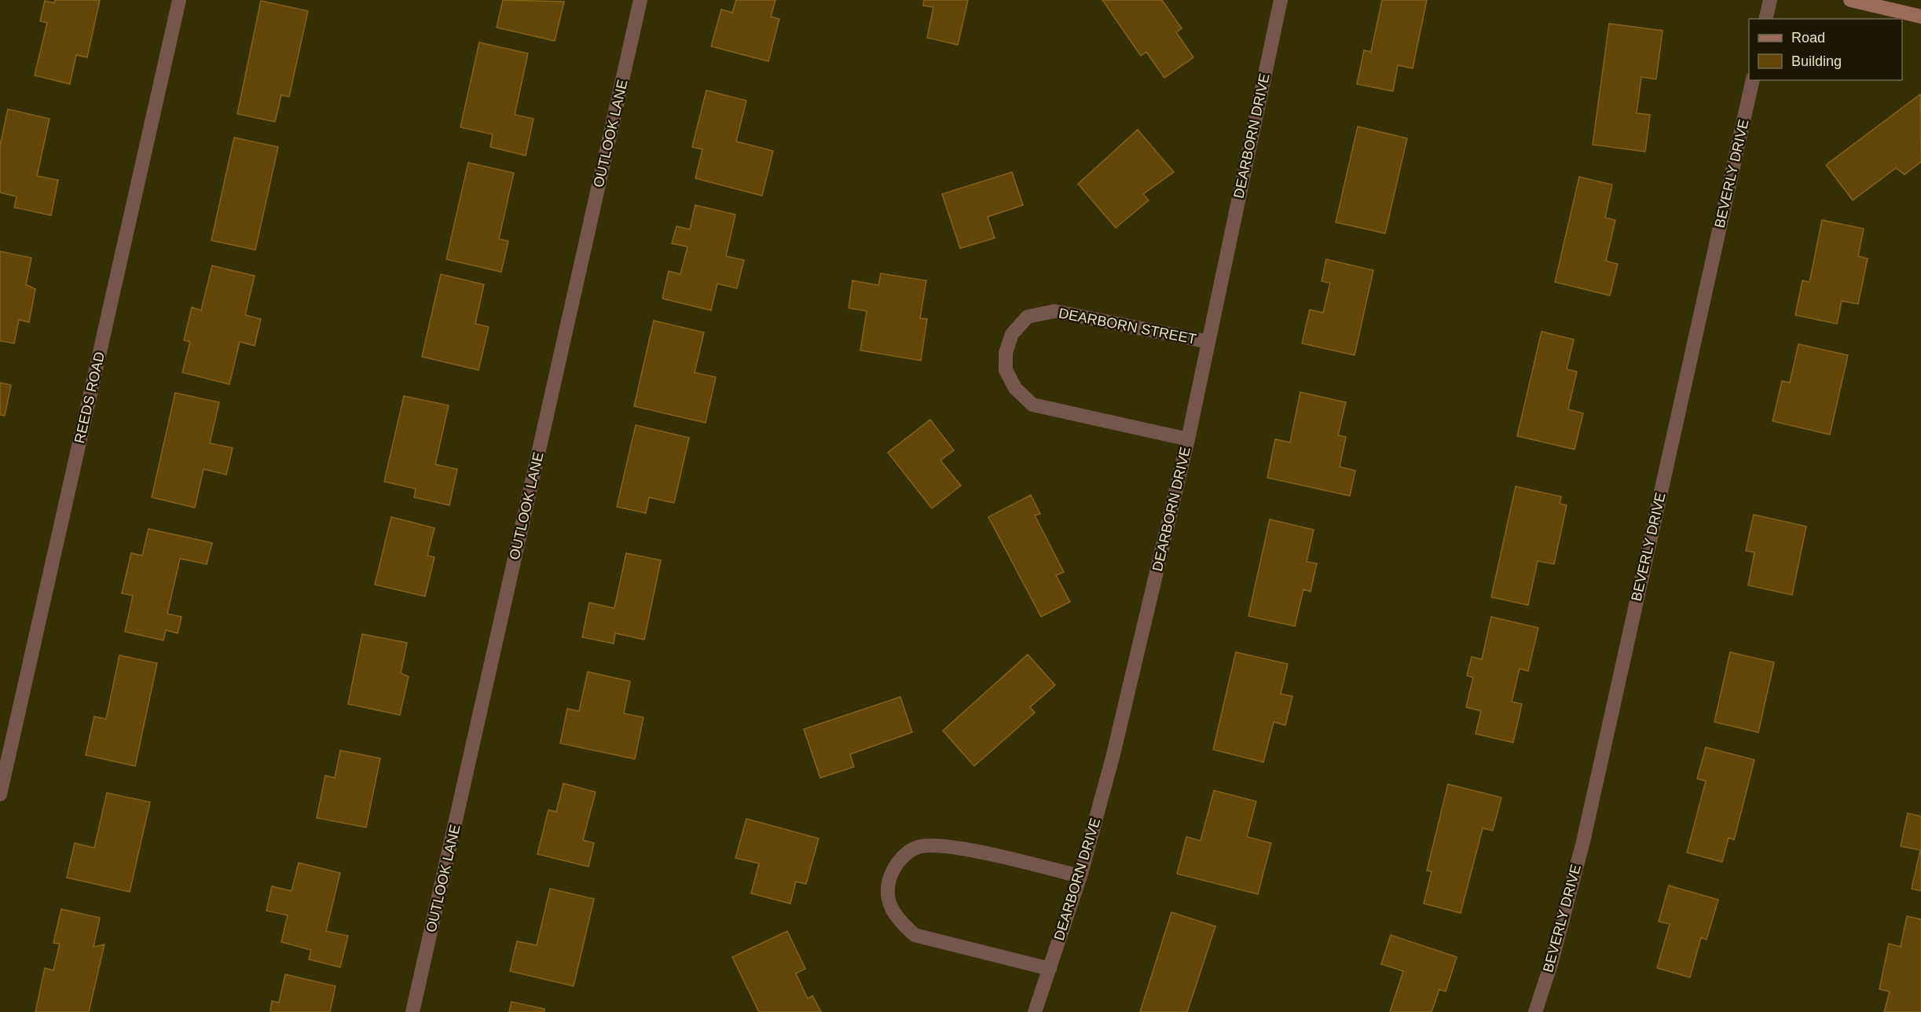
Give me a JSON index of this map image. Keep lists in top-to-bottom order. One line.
{"streets":{"street":["OUTLOOK LANE","DEARBORN DRIVE","BEVERLY DRIVE","DEARBORN STREET","REEDS ROAD"]},"crossings":[["DEARBORN DRIVE","DEARBORN STREET"]],"legend":["Road","Building"]}
